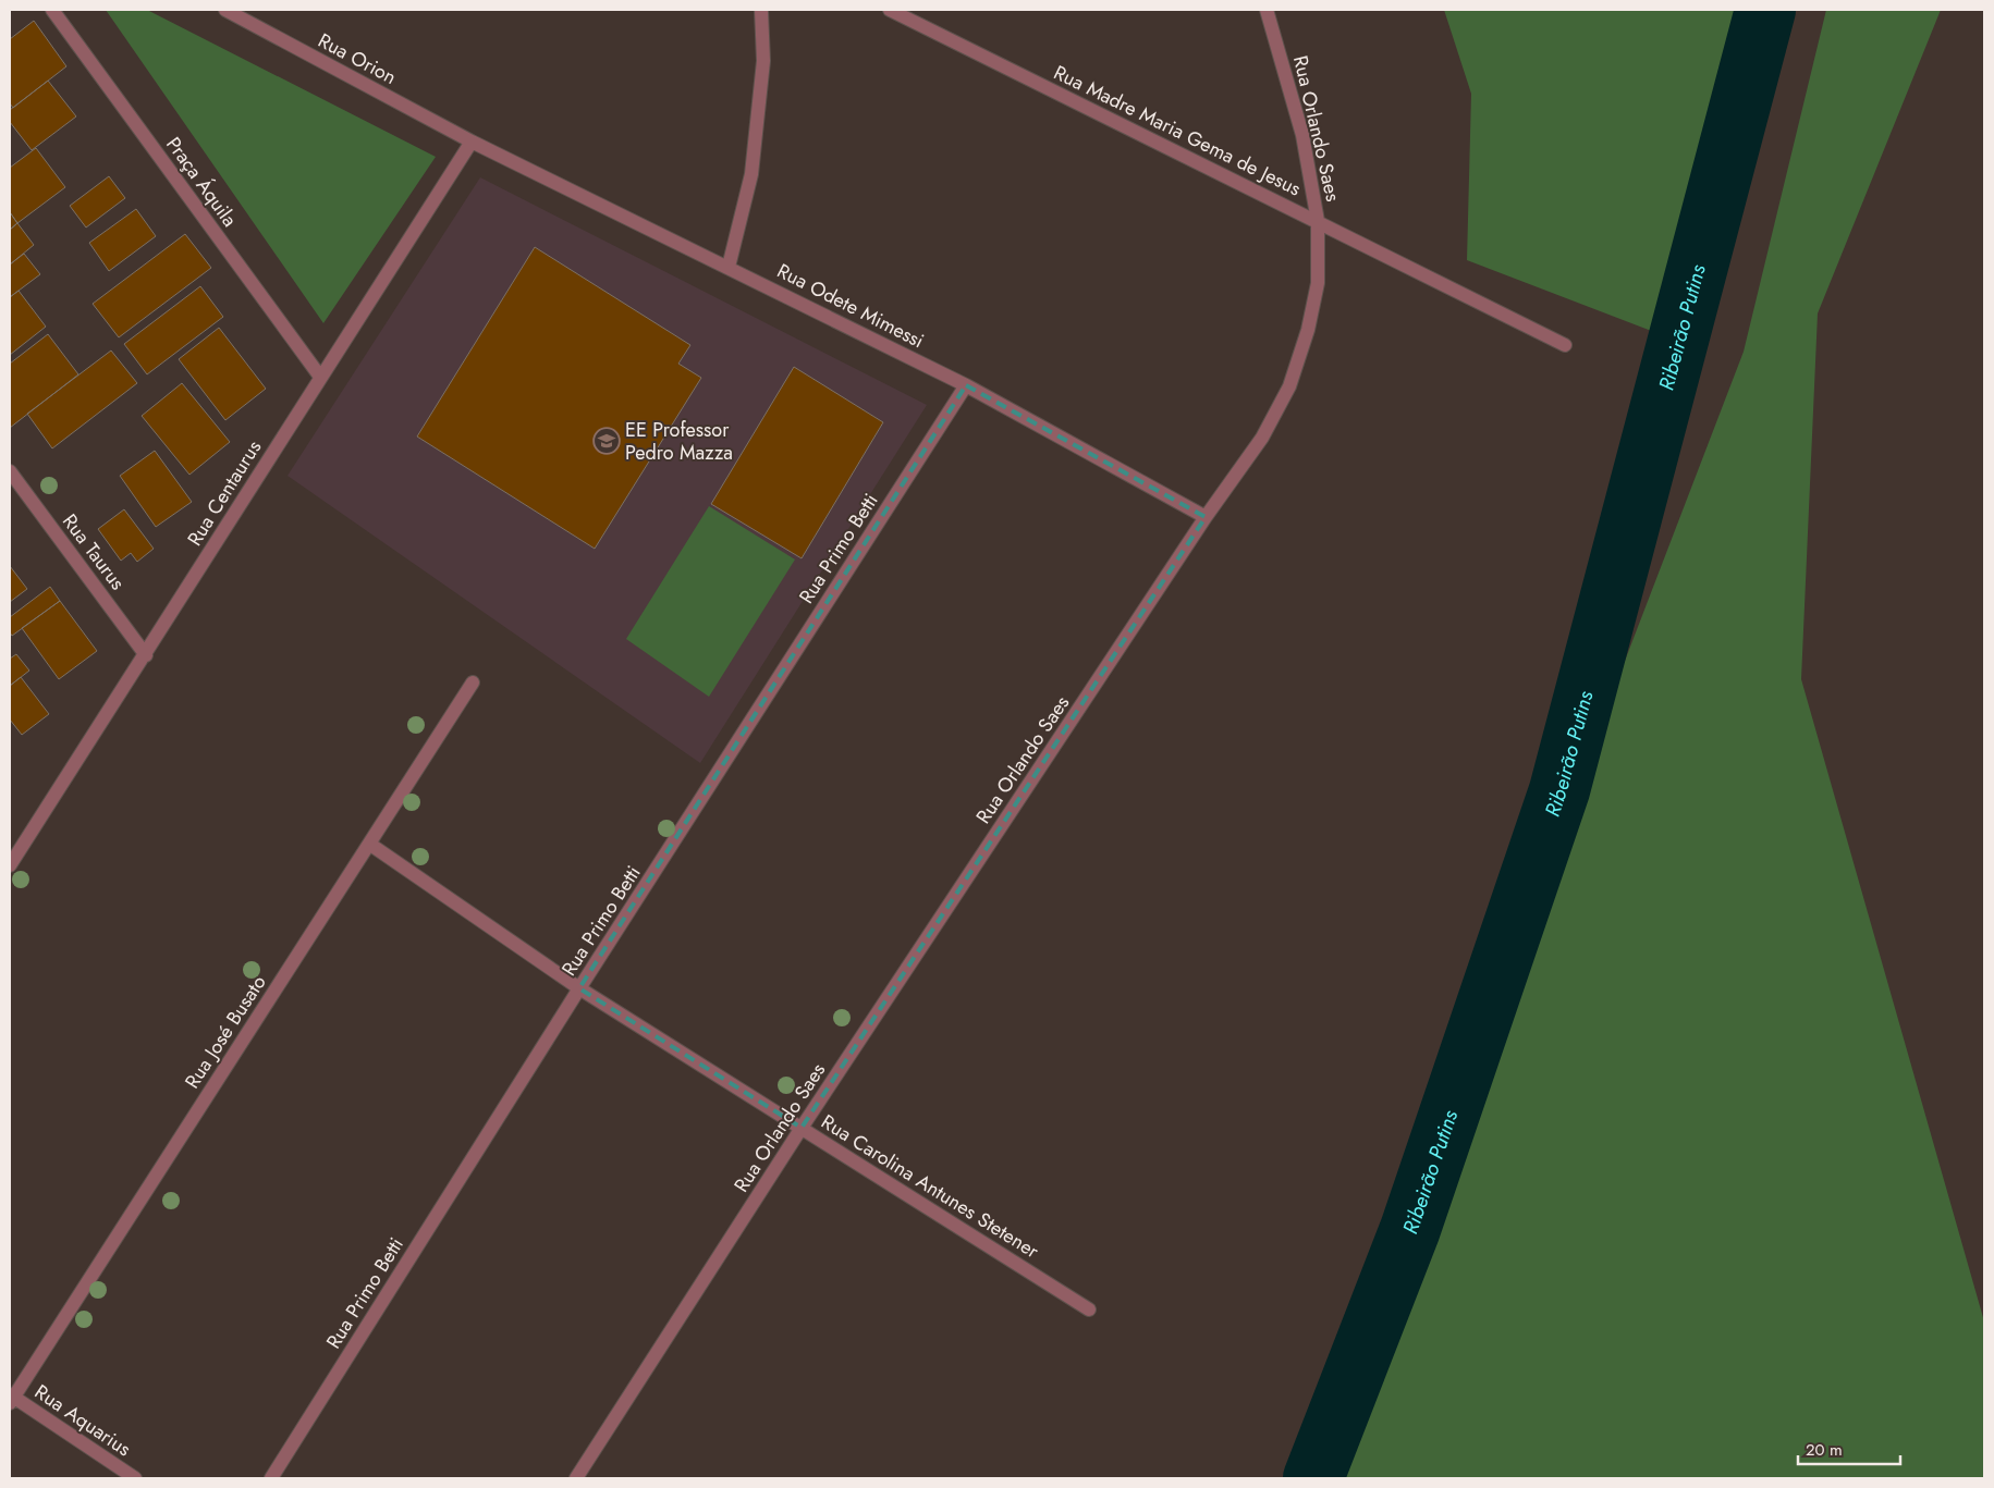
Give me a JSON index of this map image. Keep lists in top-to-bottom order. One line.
{"streets":{"street":["Rua Orion","Rua Orlando Saes","Rua Madre Maria Gema de Jesus","Praça Áquila","Rua Odete Mimessi","Rua Centaurus","Rua Primo Betti","Rua Taurus","Rua José Busato","Rua Carolina Antunes Stetener","Rua Aquarius"]},"crossings":[["Rua Orion","Rua Odete Mimessi"],["Rua Orion","Rua Centaurus"],["Rua Orlando Saes","Rua Madre Maria Gema de Jesus"],["Rua Orlando Saes","Rua Odete Mimessi"],["Rua Orlando Saes","Rua Carolina Antunes Stetener"],["Praça Áquila","Rua Centaurus"],["Rua Odete Mimessi","Rua Centaurus"],["Rua Odete Mimessi","Rua Primo Betti"],["Rua Centaurus","Rua Taurus"],["Rua Primo Betti","Rua Carolina Antunes Stetener"],["Rua José Busato","Rua Carolina Antunes Stetener"],["Rua José Busato","Rua Aquarius"]],"water":["Ribeirão Putins"],"places":{"school or university":["EE Professor Pedro Mazza"]},"scale_bar":"20 m"}
